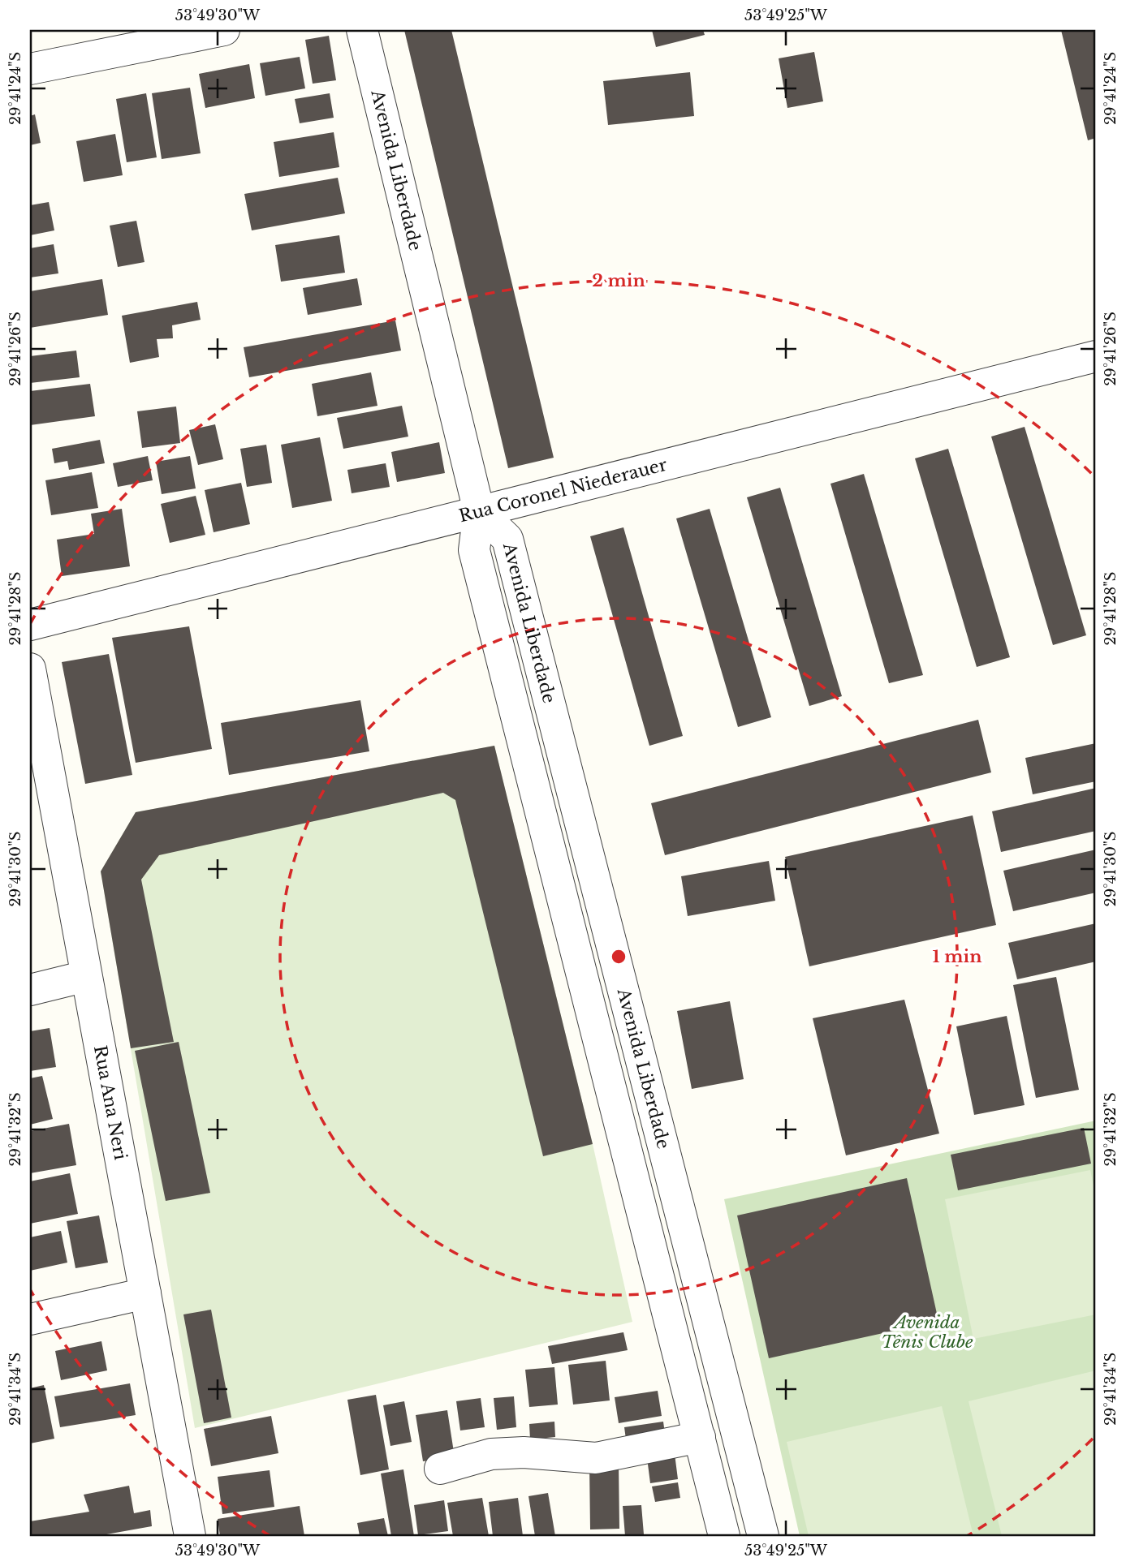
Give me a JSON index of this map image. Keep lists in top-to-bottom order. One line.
{"streets":{"street":["Avenida Liberdade","Rua Coronel Niederauer","Rua Ana Neri"]},"crossings":[["Avenida Liberdade","Rua Coronel Niederauer"]],"parks":["Avenida Tênis Clube"],"coordinates":["53°49'30\"W","53°49'25\"W","29°41'24\"S","29°41'26\"S","29°41'28\"S","29°41'30\"S","29°41'32\"S","29°41'34\"S"],"rings":["2 min","1 min"]}
